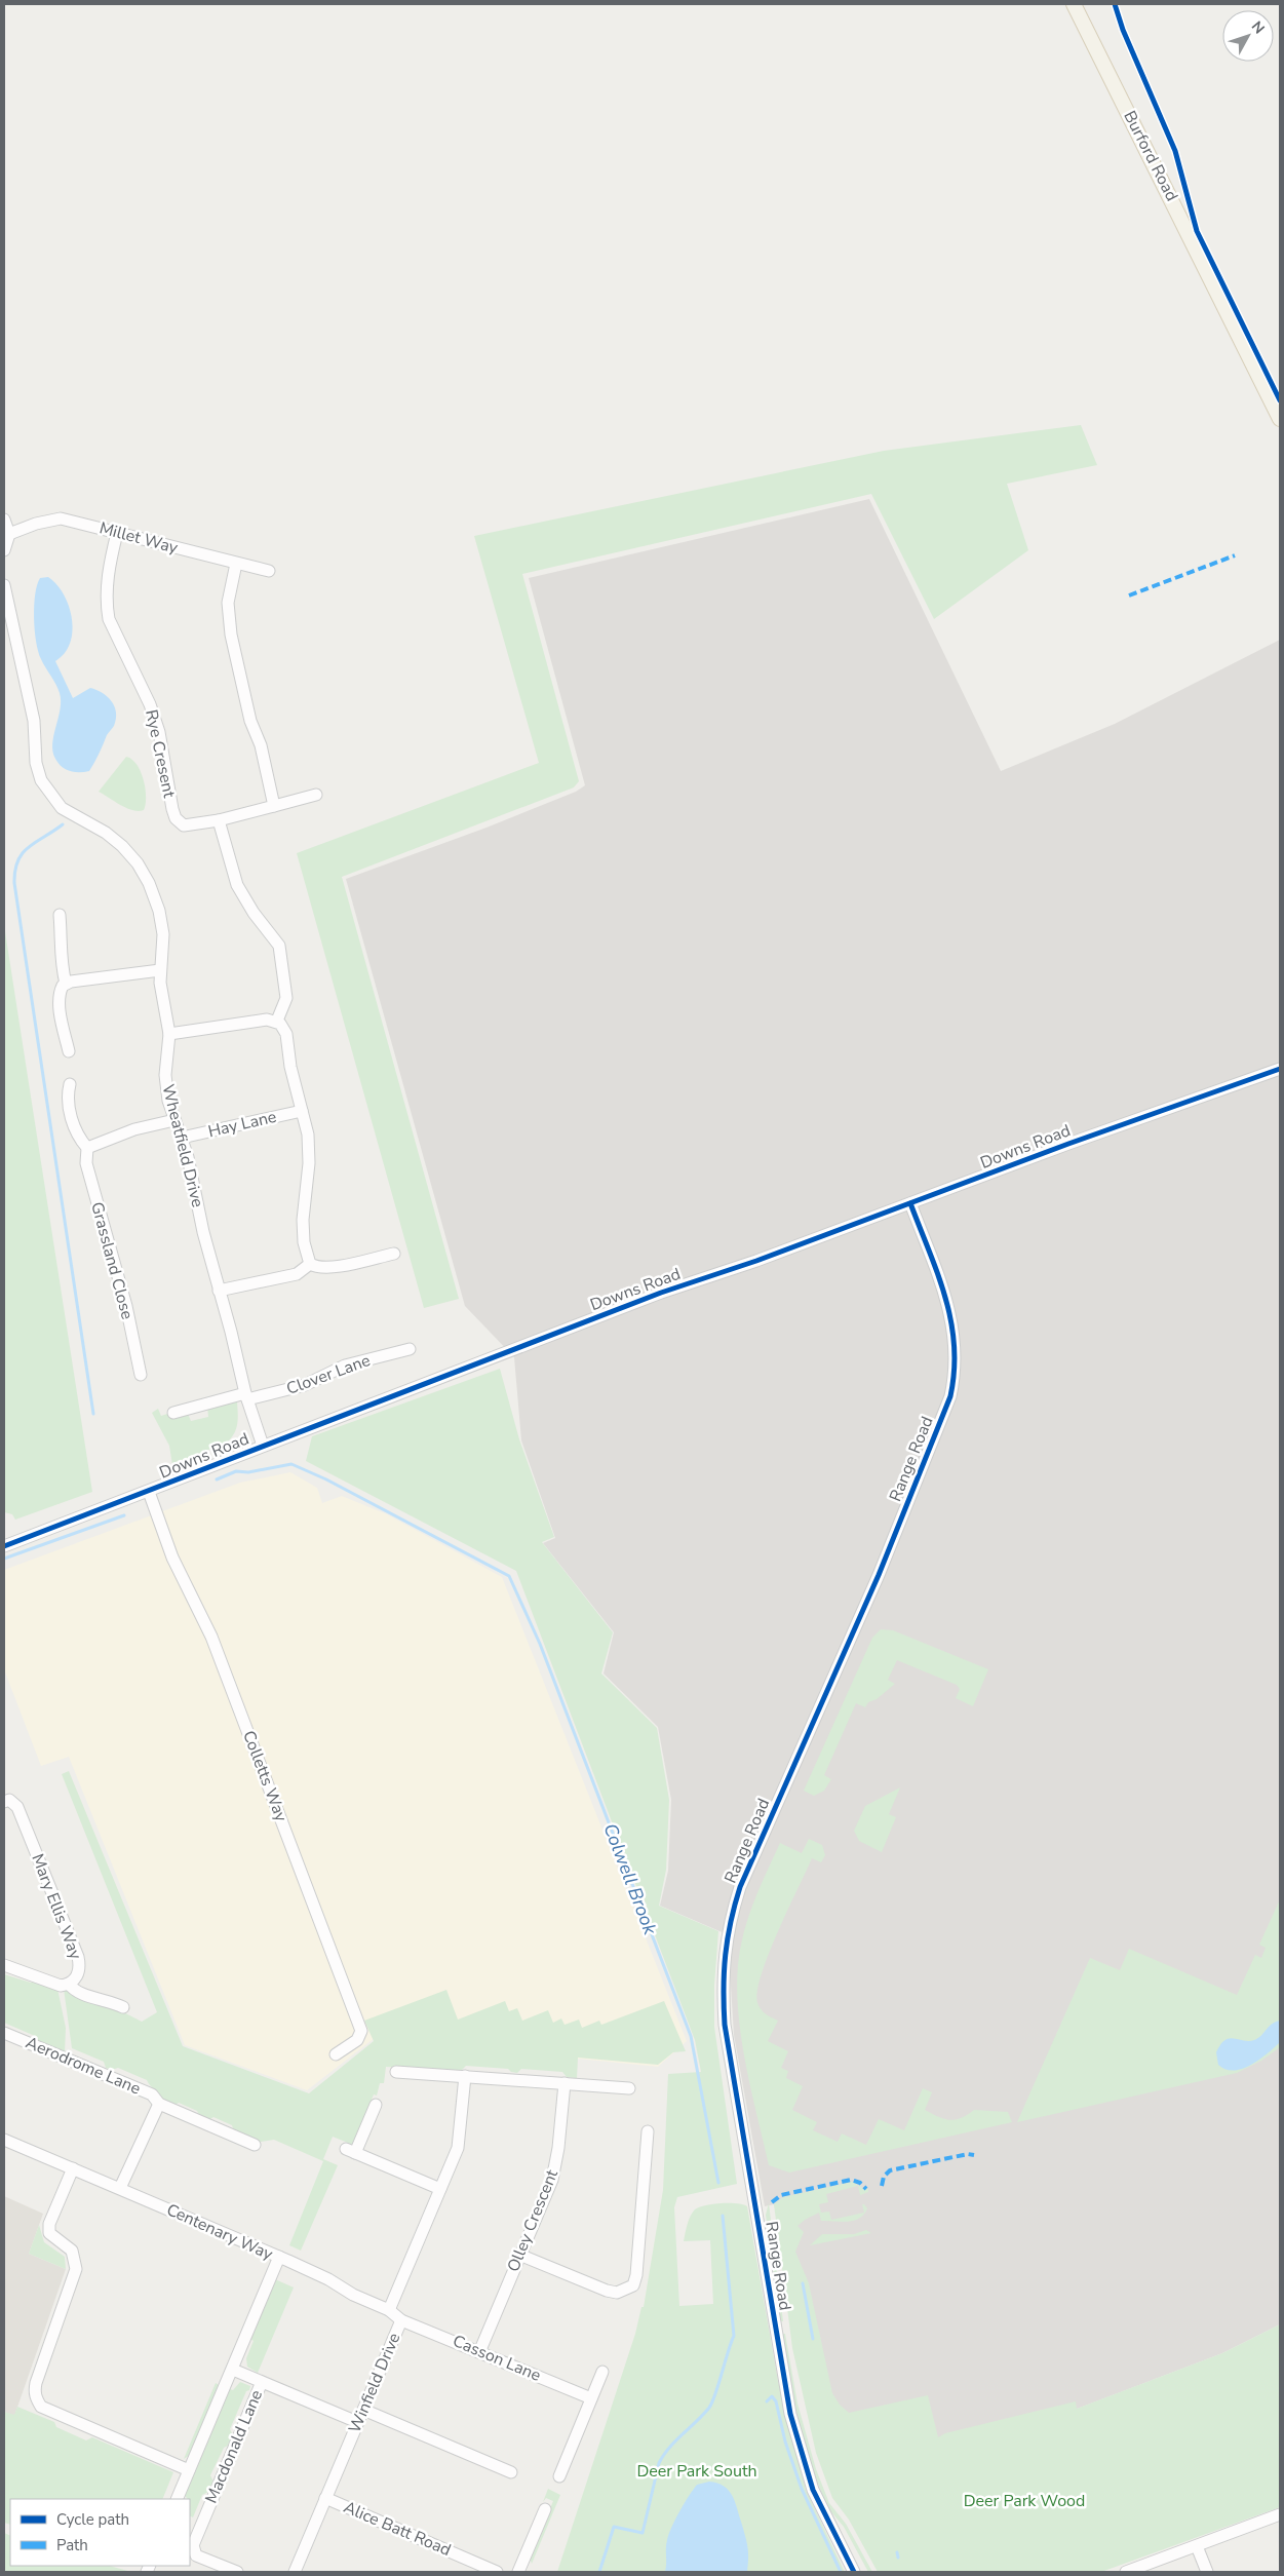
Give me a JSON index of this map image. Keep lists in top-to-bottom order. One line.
{"streets":{"main road":["Burford Road"],"street":["Millet Way","Rye Cresent","Hay Lane","Wheatfield Drive","Downs Road","Grassland Close","Clover Lane","Range Road","Colletts Way","Mary Ellis Way","Aerodrome Lane","Olley Crescent","Centenary Way","Casson Lane","Winfield Drive","Macdonald Lane","Alice Batt Road"]},"crossings":[["Millet Way","Rye Cresent"],["Hay Lane","Wheatfield Drive"],["Wheatfield Drive","Downs Road"],["Wheatfield Drive","Clover Lane"],["Downs Road","Range Road"],["Downs Road","Colletts Way"],["Aerodrome Lane","Centenary Way"],["Olley Crescent","Casson Lane"],["Centenary Way","Winfield Drive"],["Casson Lane","Winfield Drive"],["Winfield Drive","Alice Batt Road"]],"water":["Colwell Brook"],"parks":["Deer Park South","Deer Park Wood"],"legend":["Cycle path","Path"],"north":"top right"}
